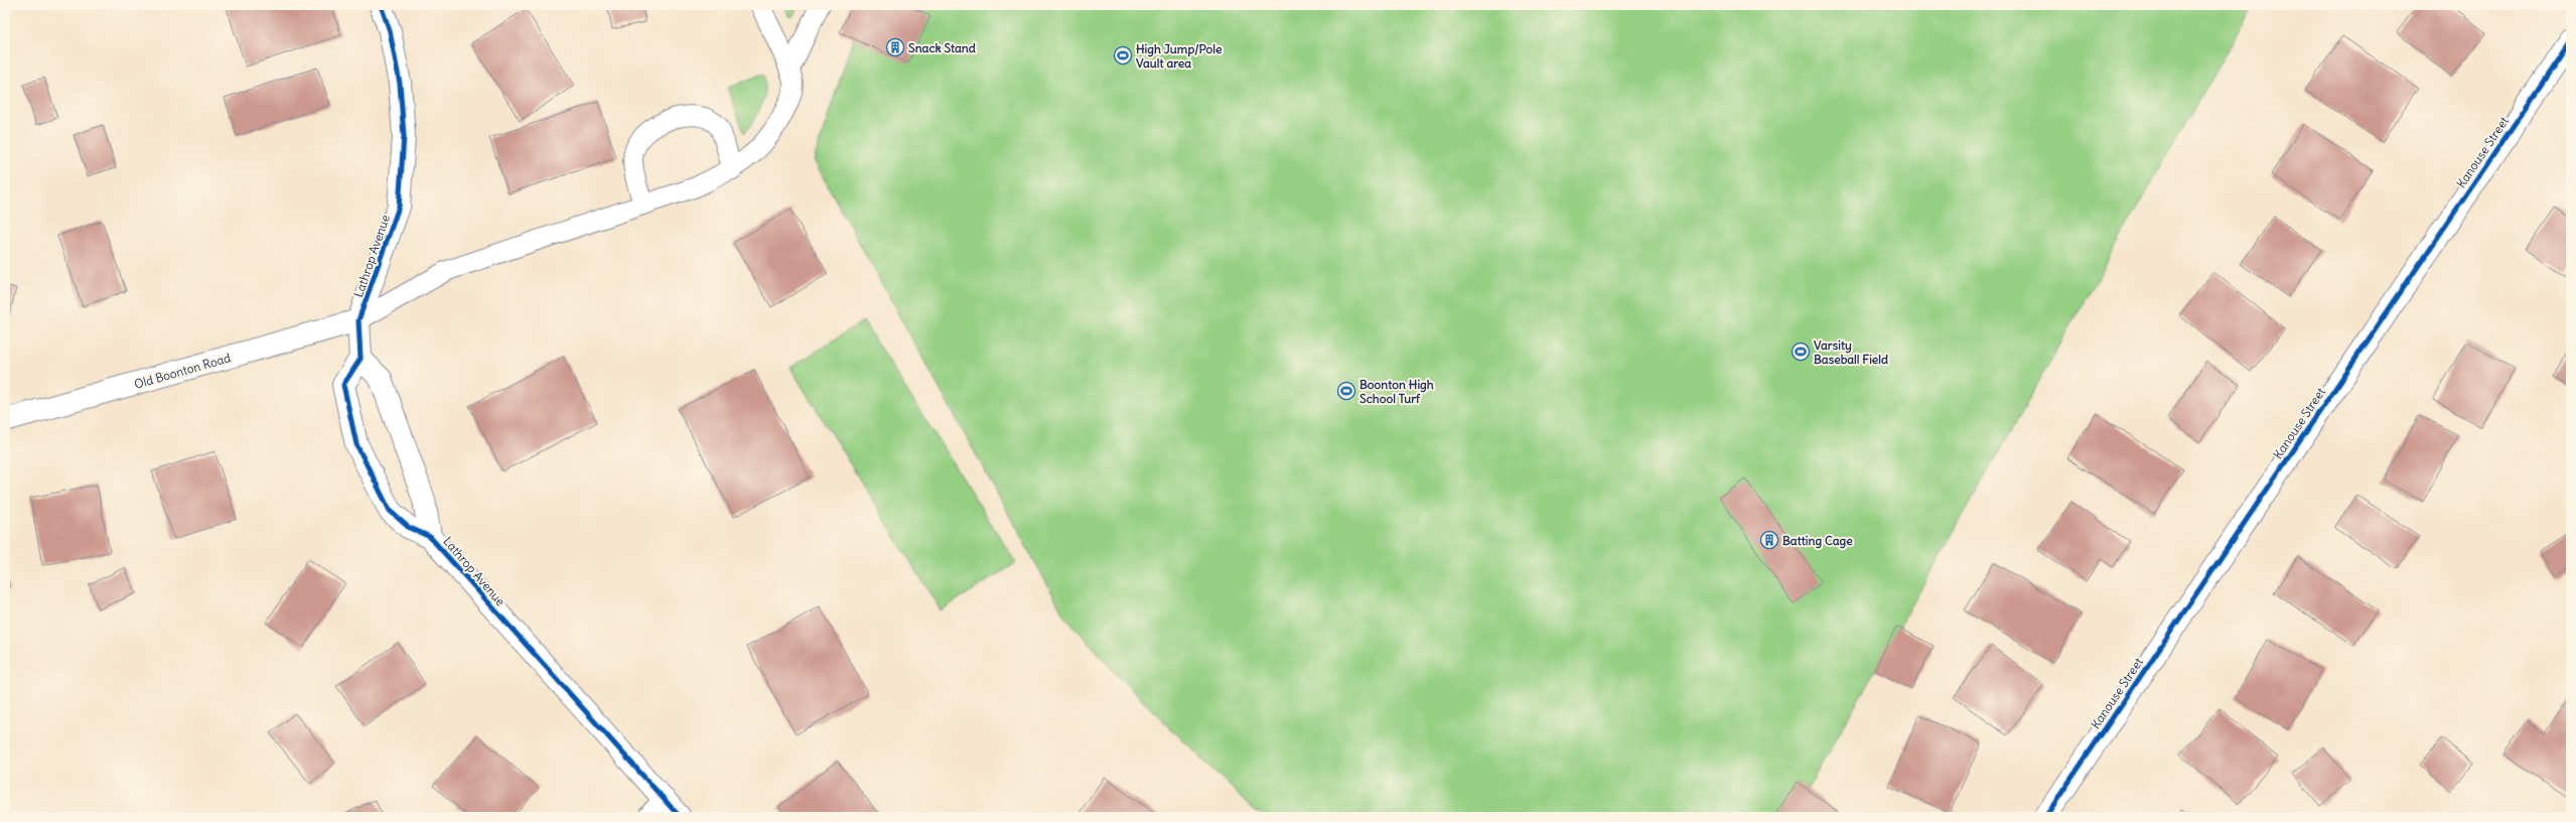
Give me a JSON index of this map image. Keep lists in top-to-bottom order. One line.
{"streets":{"street":["Kanouse Street","Lathrop Avenue","Old Boonton Road"]},"crossings":[["Lathrop Avenue","Old Boonton Road"]],"places":{"building":["Snack Stand","Batting Cage"],"sports":["High Jump/Pole Vault area","Varsity Baseball Field","Boonton High School Turf"]}}
